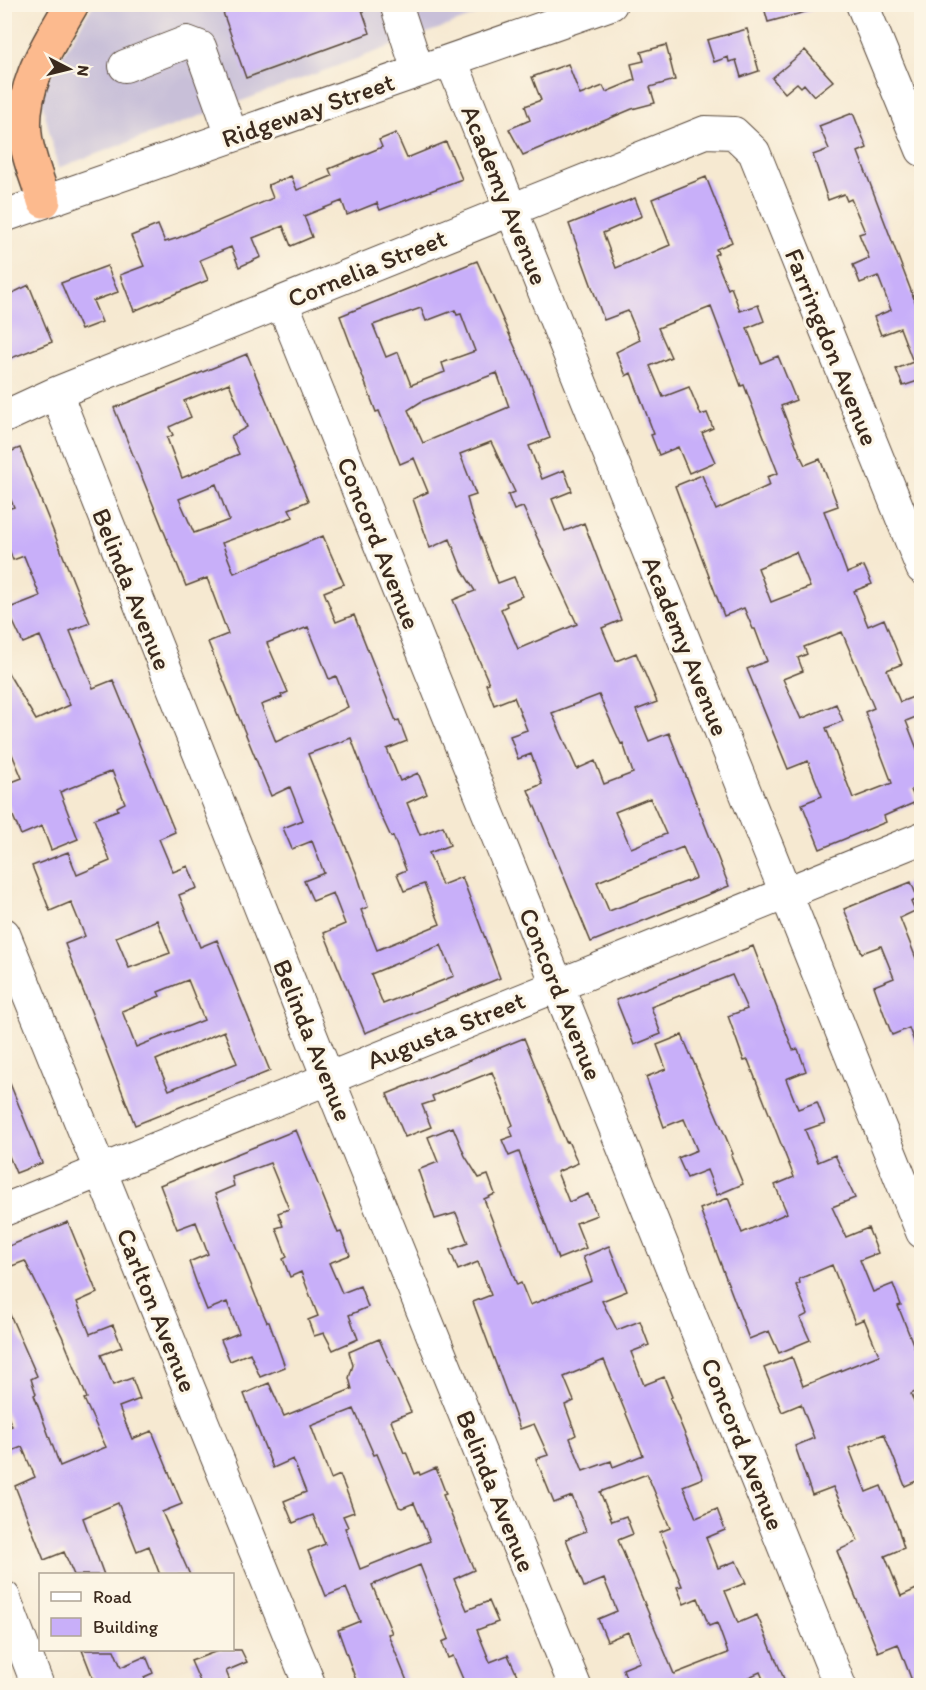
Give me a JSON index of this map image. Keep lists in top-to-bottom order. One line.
{"streets":{"street":["Ridgeway Street","Academy Avenue","Cornelia Street","Farringdon Avenue","Concord Avenue","Belinda Avenue","Augusta Street","Carlton Avenue"]},"crossings":[["Ridgeway Street","Academy Avenue"],["Academy Avenue","Cornelia Street"],["Academy Avenue","Augusta Street"],["Cornelia Street","Farringdon Avenue"],["Cornelia Street","Concord Avenue"],["Cornelia Street","Belinda Avenue"],["Concord Avenue","Augusta Street"],["Belinda Avenue","Augusta Street"],["Augusta Street","Carlton Avenue"]],"legend":["Road","Building"],"north":"right"}
